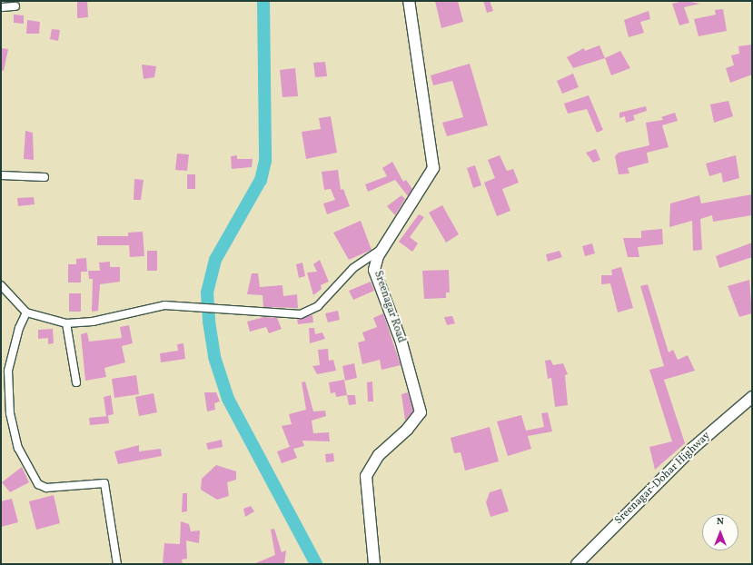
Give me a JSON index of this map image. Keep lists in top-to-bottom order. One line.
{"streets":{"main road":["Sreenagar Road","Sreenagar-Dohar Highway"]},"north":"top"}
